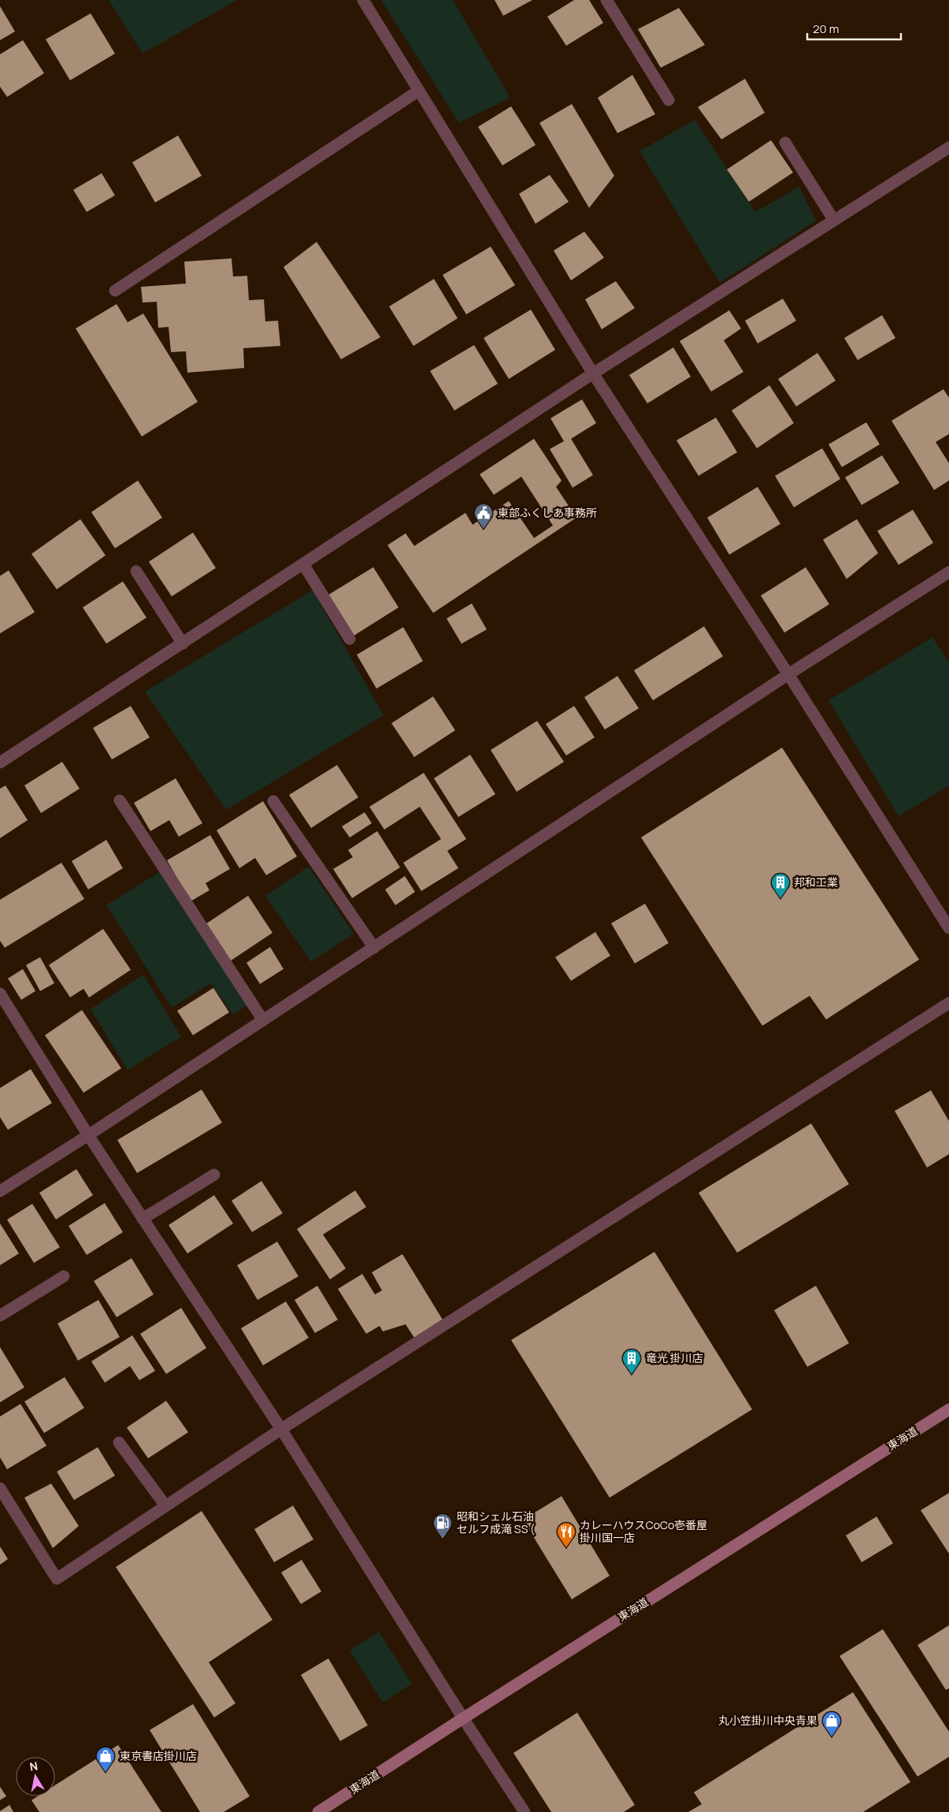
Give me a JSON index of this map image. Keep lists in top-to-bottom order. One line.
{"streets":{"main road":["東海道"]},"places":{"public building":["東部ふくしあ事務所"],"building":["邦和工業","竜光 掛川店"],"fuel station":["昭和シェル石油 セルフ成滝 SS ("],"restaurant":["カレーハウスCoCo壱番屋 掛川国一店"],"shop":["丸小笠掛川中央青果","東京書店掛川店"]},"scale_bar":"20 m","north":"top"}
